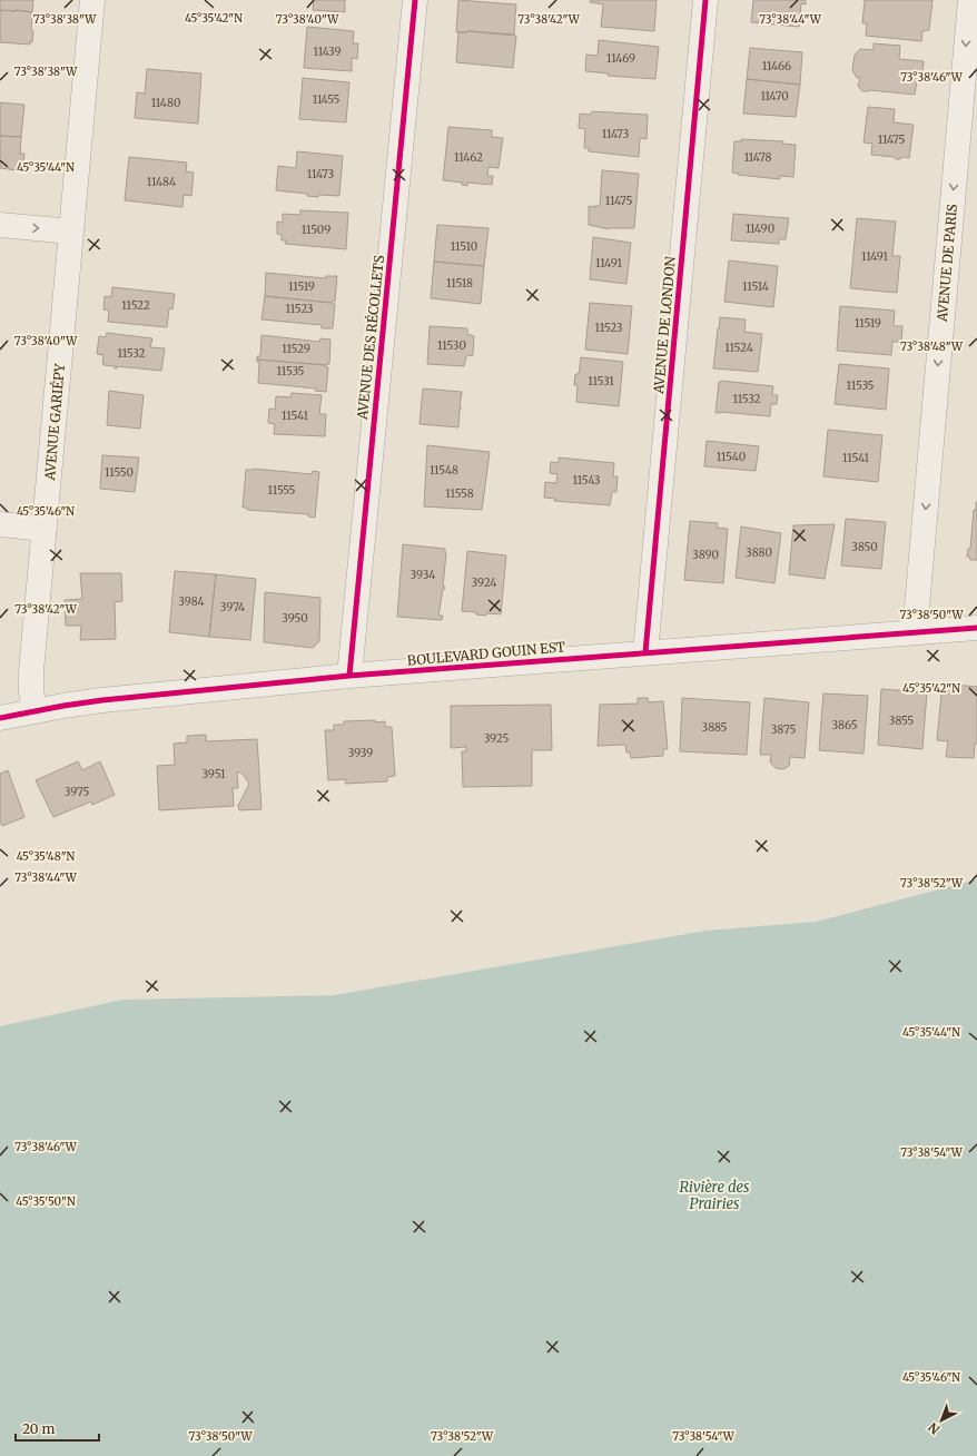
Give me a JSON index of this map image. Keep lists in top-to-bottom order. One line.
{"streets":{"street":["AVENUE DE PARIS","AVENUE DE LONDON","AVENUE DES RÉCOLLETS","AVENUE GARIÉPY","BOULEVARD GOUIN EST"]},"crossings":[["AVENUE DE PARIS","BOULEVARD GOUIN EST"],["AVENUE DE LONDON","BOULEVARD GOUIN EST"],["AVENUE DES RÉCOLLETS","BOULEVARD GOUIN EST"],["AVENUE GARIÉPY","BOULEVARD GOUIN EST"]],"one_way":["AVENUE DE PARIS"],"water":["Rivière des Prairies"],"house_numbers":["11439","11469","11466","11470","11455","11480","11473","11475","11462","11478","11473","11484","11475","11490","11509","11510","11491","11491","11518","11519","11514","11522","11523","11519","11523","11530","11524","11529","11532","11535","11531","11535","11532","11541","11540","11541","11548","11550","11543","11555","11558","3850","3880","3890","3934","3924","3984","3974","3950","3855","3865","3885","3875","3925","3939","3951","3975"],"scale_bar":"20 m","north":"bottom left","coordinates":["45°35'42\"N","73°38'38\"W","73°38'40\"W","73°38'42\"W","73°38'44\"W","73°38'46\"W","45°35'44\"N","73°38'48\"W","45°35'46\"N","73°38'50\"W","45°35'48\"N","73°38'52\"W","73°38'54\"W","45°35'50\"N"]}
